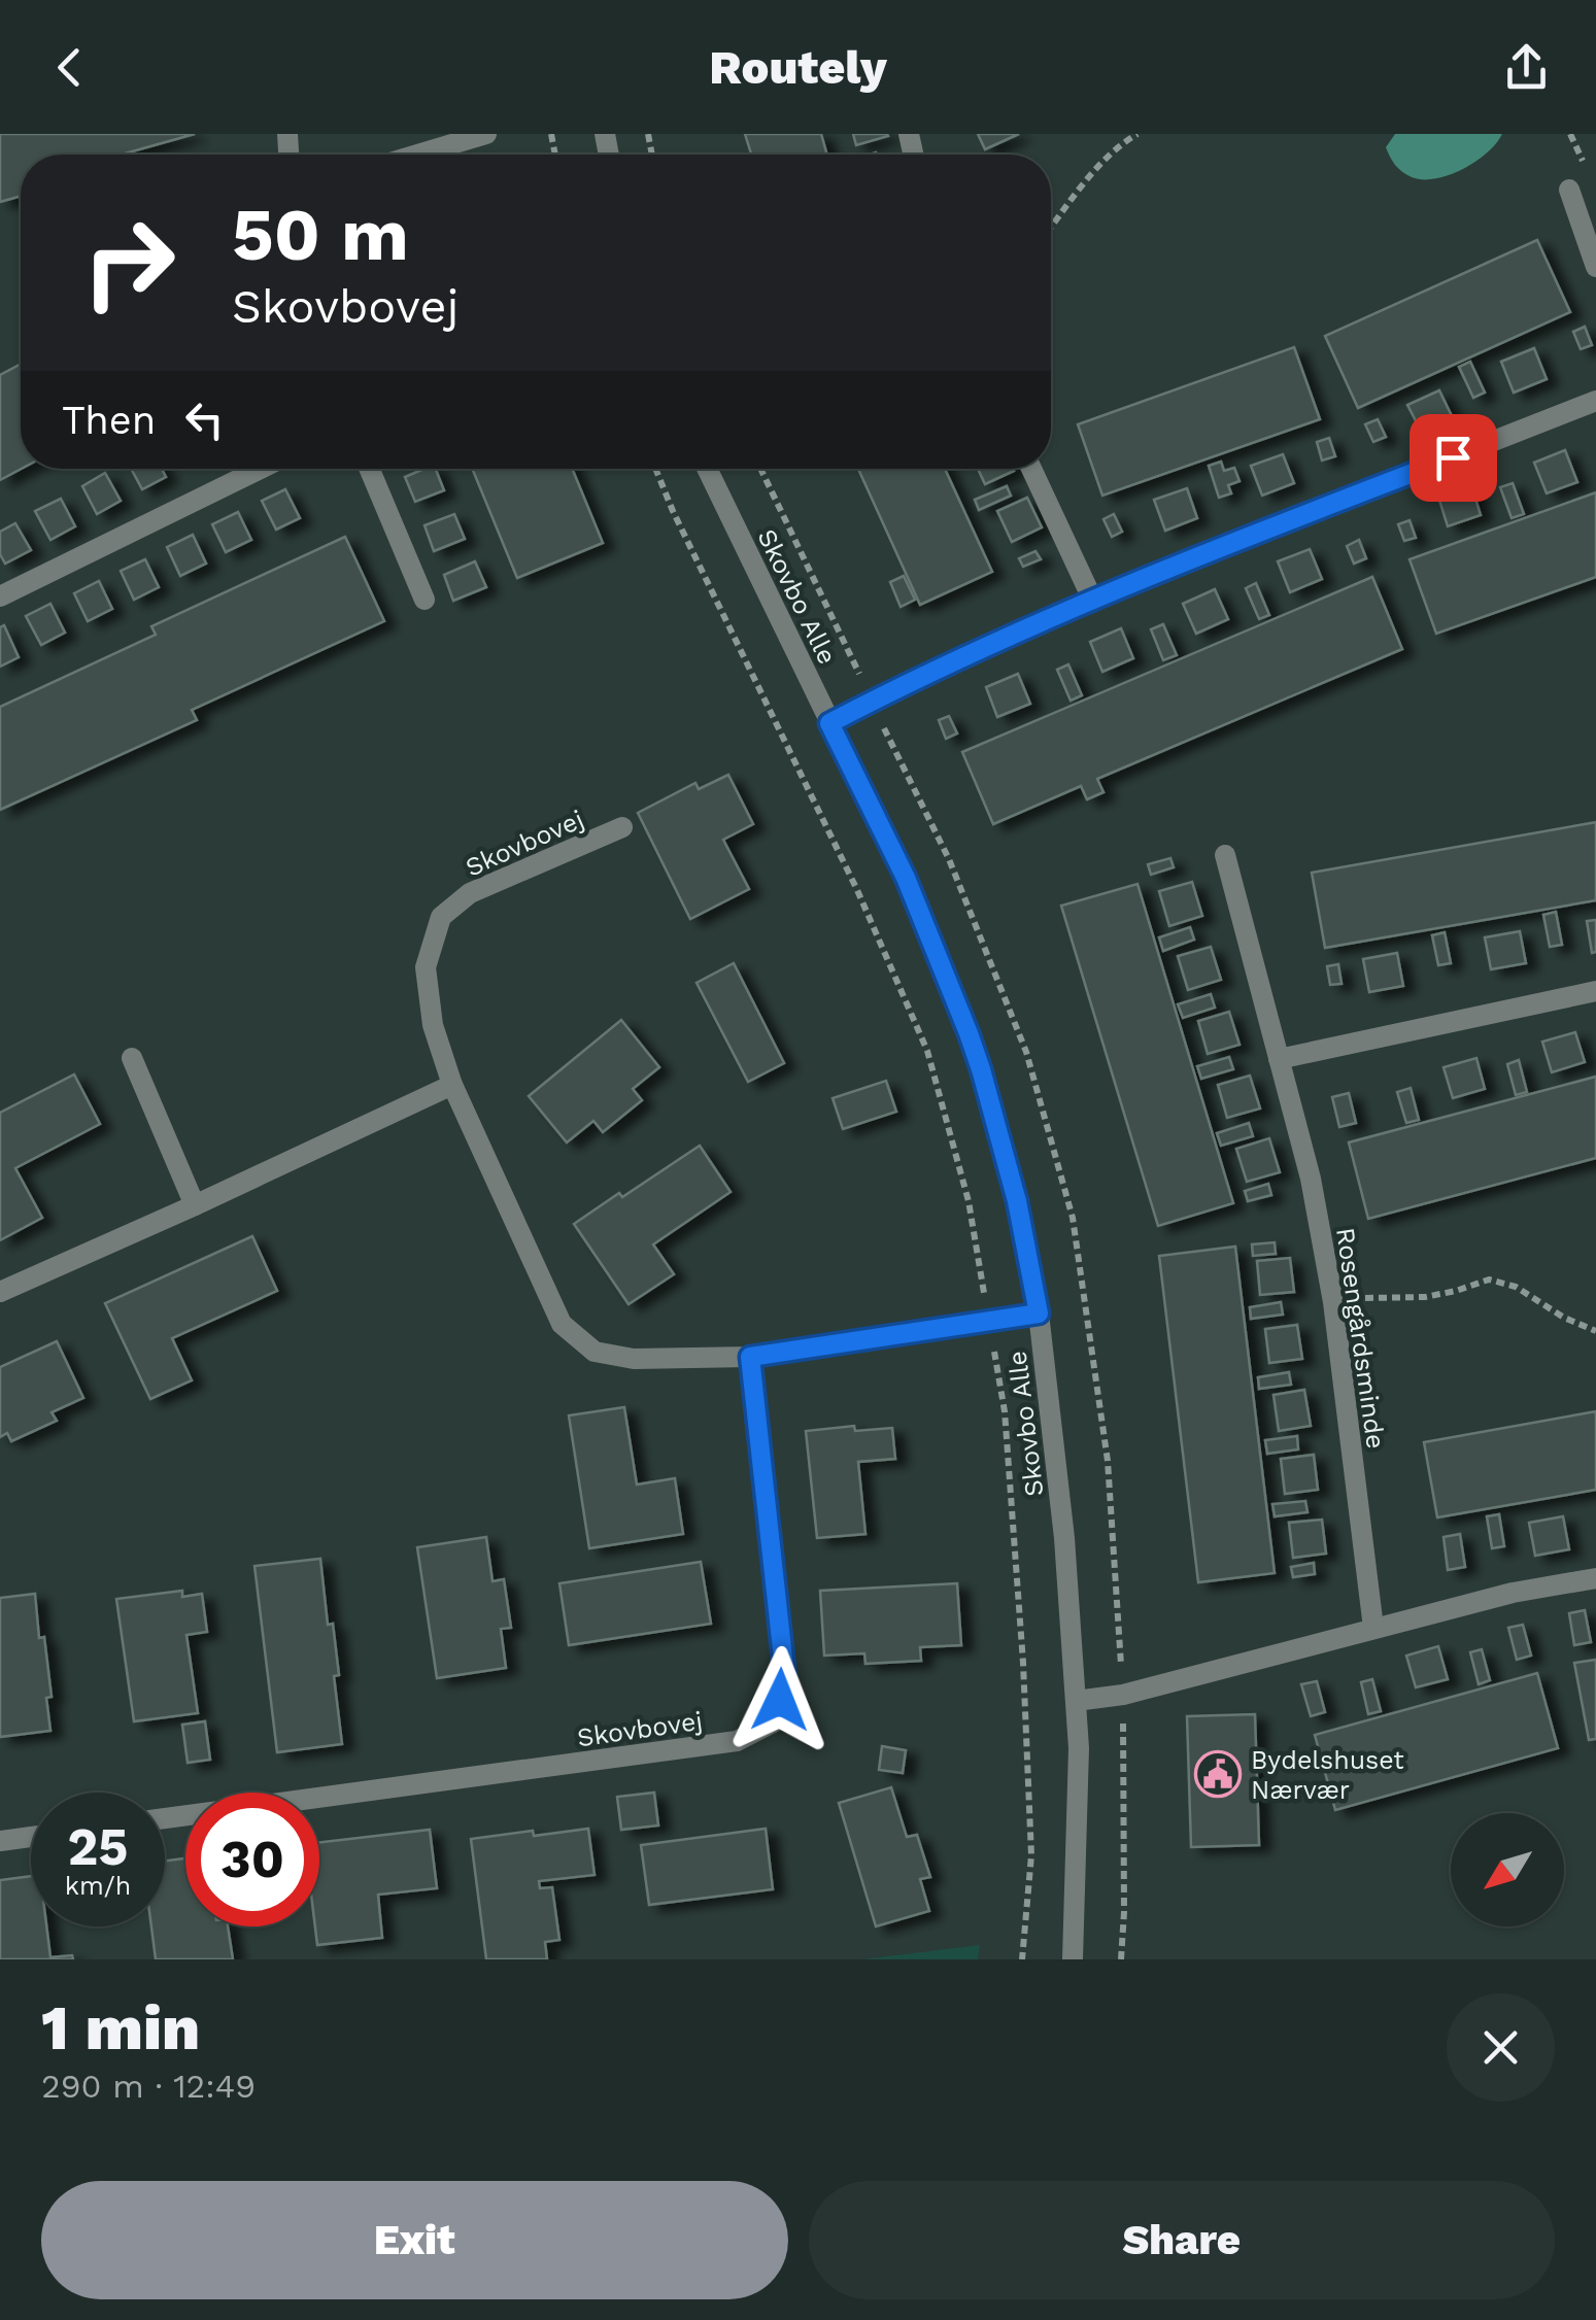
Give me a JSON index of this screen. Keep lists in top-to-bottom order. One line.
{"streets":{"street":["Skovbo Alle","Skovbovej","Rosengårdsminde"]},"crossings":[["Skovbo Alle","Skovbovej"]],"places":{"public building":["Bydelshuset Nærvær"]},"north":"bottom left","page":{"header":"Routely","turn":["50 m","Skovbovej"],"then":"Then","speed":"25 km/h","limit":"30","heading":["1 min","290 m · 12:49"],"buttons":["Exit","Share"]}}
